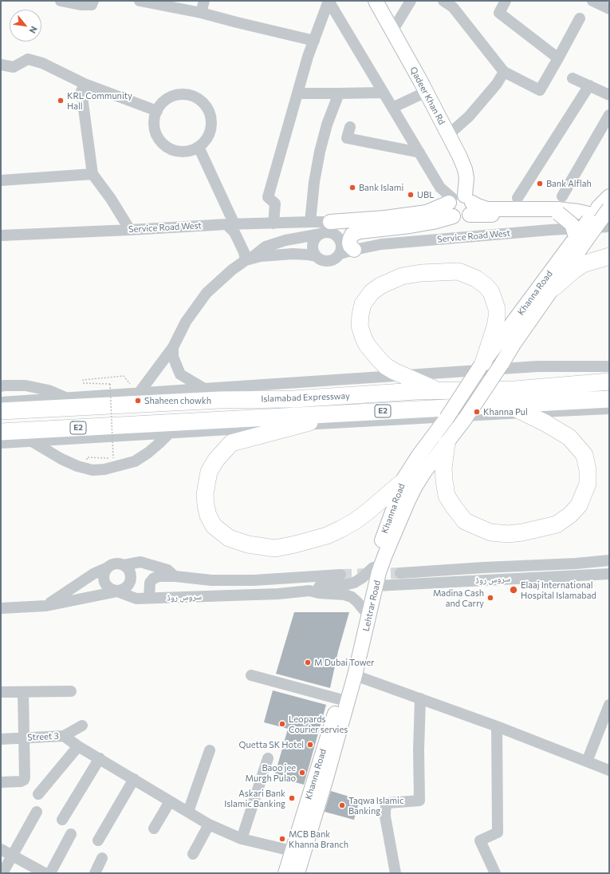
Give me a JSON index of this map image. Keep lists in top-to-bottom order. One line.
{"streets":{"highway":["Islamabad Expressway","E2"],"main road":["Qadeer Khan Rd","Khanna Road","Lehtrar Road"],"street":["Service Road West","سروس روڈ","Street 3"]},"crossings":[["Khanna Road","سروس روڈ"],["Khanna Road","Lehtrar Road"],["سروس روڈ","Lehtrar Road"]],"places":["KRL Community Hall","Bank Alflah","Bank Islami","UBL","Shaheen chowkh","Khanna Pul","Elaaj International Hospital Islamabad","Madina Cash and Carry","M Dubai Tower","Leopards Courier servies","Quetta SK Hotel","Baoo jee Murgh Pulao","Askari Bank Islamic Banking","Taqwa Islamic Banking","MCB Bank Khanna Branch"],"north":"bottom right"}
